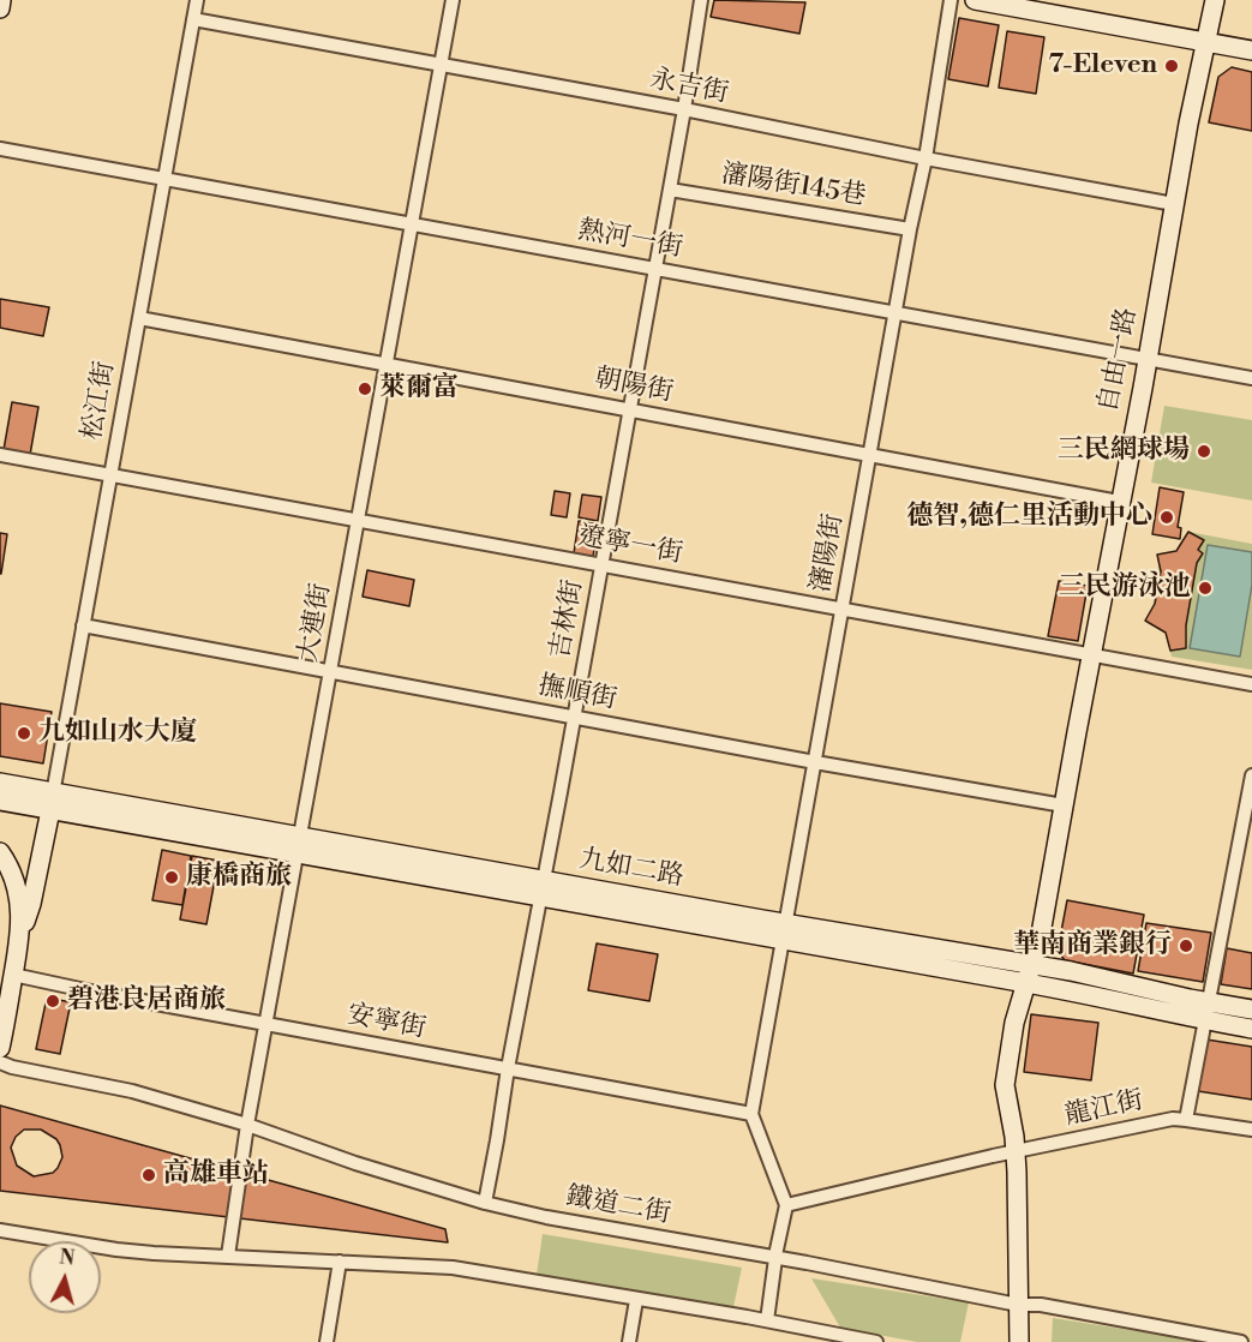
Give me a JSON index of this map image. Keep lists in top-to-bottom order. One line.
{"streets":{"street":["永吉街","瀋陽街145巷","熱河一街","自由一路","朝陽街","松江街","遼寧一街","瀋陽街","吉林街","大連街","撫順街","九如二路","安寧街","龍江街","鐵道二街"]},"crossings":[["永吉街","自由一路"],["永吉街","松江街"],["永吉街","瀋陽街"],["永吉街","吉林街"],["永吉街","大連街"],["瀋陽街145巷","瀋陽街"],["瀋陽街145巷","吉林街"],["熱河一街","自由一路"],["熱河一街","松江街"],["熱河一街","瀋陽街"],["熱河一街","吉林街"],["熱河一街","大連街"],["自由一路","朝陽街"],["自由一路","遼寧一街"],["自由一路","撫順街"],["自由一路","九如二路"],["自由一路","龍江街"],["自由一路","鐵道二街"],["朝陽街","松江街"],["朝陽街","瀋陽街"],["朝陽街","吉林街"],["朝陽街","大連街"],["松江街","遼寧一街"],["松江街","撫順街"],["松江街","九如二路"],["遼寧一街","瀋陽街"],["遼寧一街","吉林街"],["遼寧一街","大連街"],["瀋陽街","撫順街"],["瀋陽街","九如二路"],["瀋陽街","安寧街"],["吉林街","撫順街"],["吉林街","九如二路"],["吉林街","安寧街"],["吉林街","鐵道二街"],["大連街","撫順街"],["大連街","九如二路"],["大連街","安寧街"],["大連街","鐵道二街"],["九如二路","龍江街"]],"places":["7-Eleven","萊爾富","三民網球場","德智,德仁里活動中心","三民游泳池","九如山水大廈","康橋商旅","華南商業銀行","碧港良居商旅","高雄車站"],"north":"top"}
